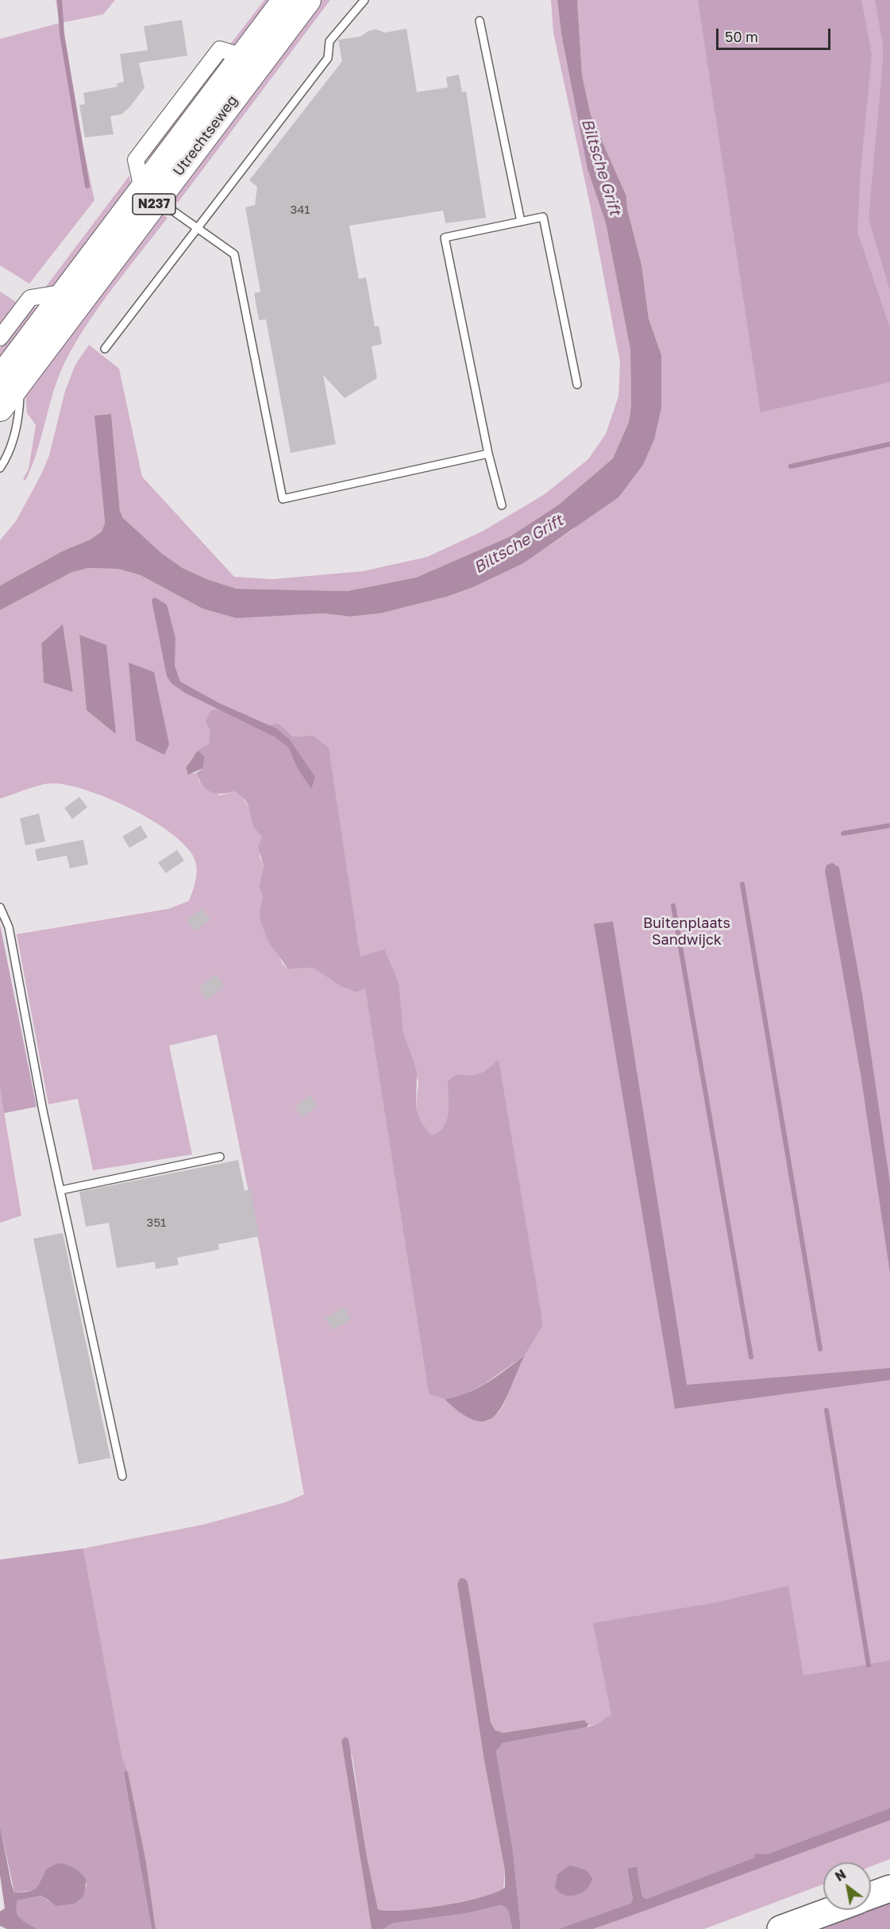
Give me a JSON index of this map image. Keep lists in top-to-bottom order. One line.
{"streets":{"main road":["Utrechtseweg","N237"]},"water":["Biltsche Grift"],"parks":["Buitenplaats Sandwijck"],"house_numbers":["341","351"],"scale_bar":"50 m","north":"top left"}
